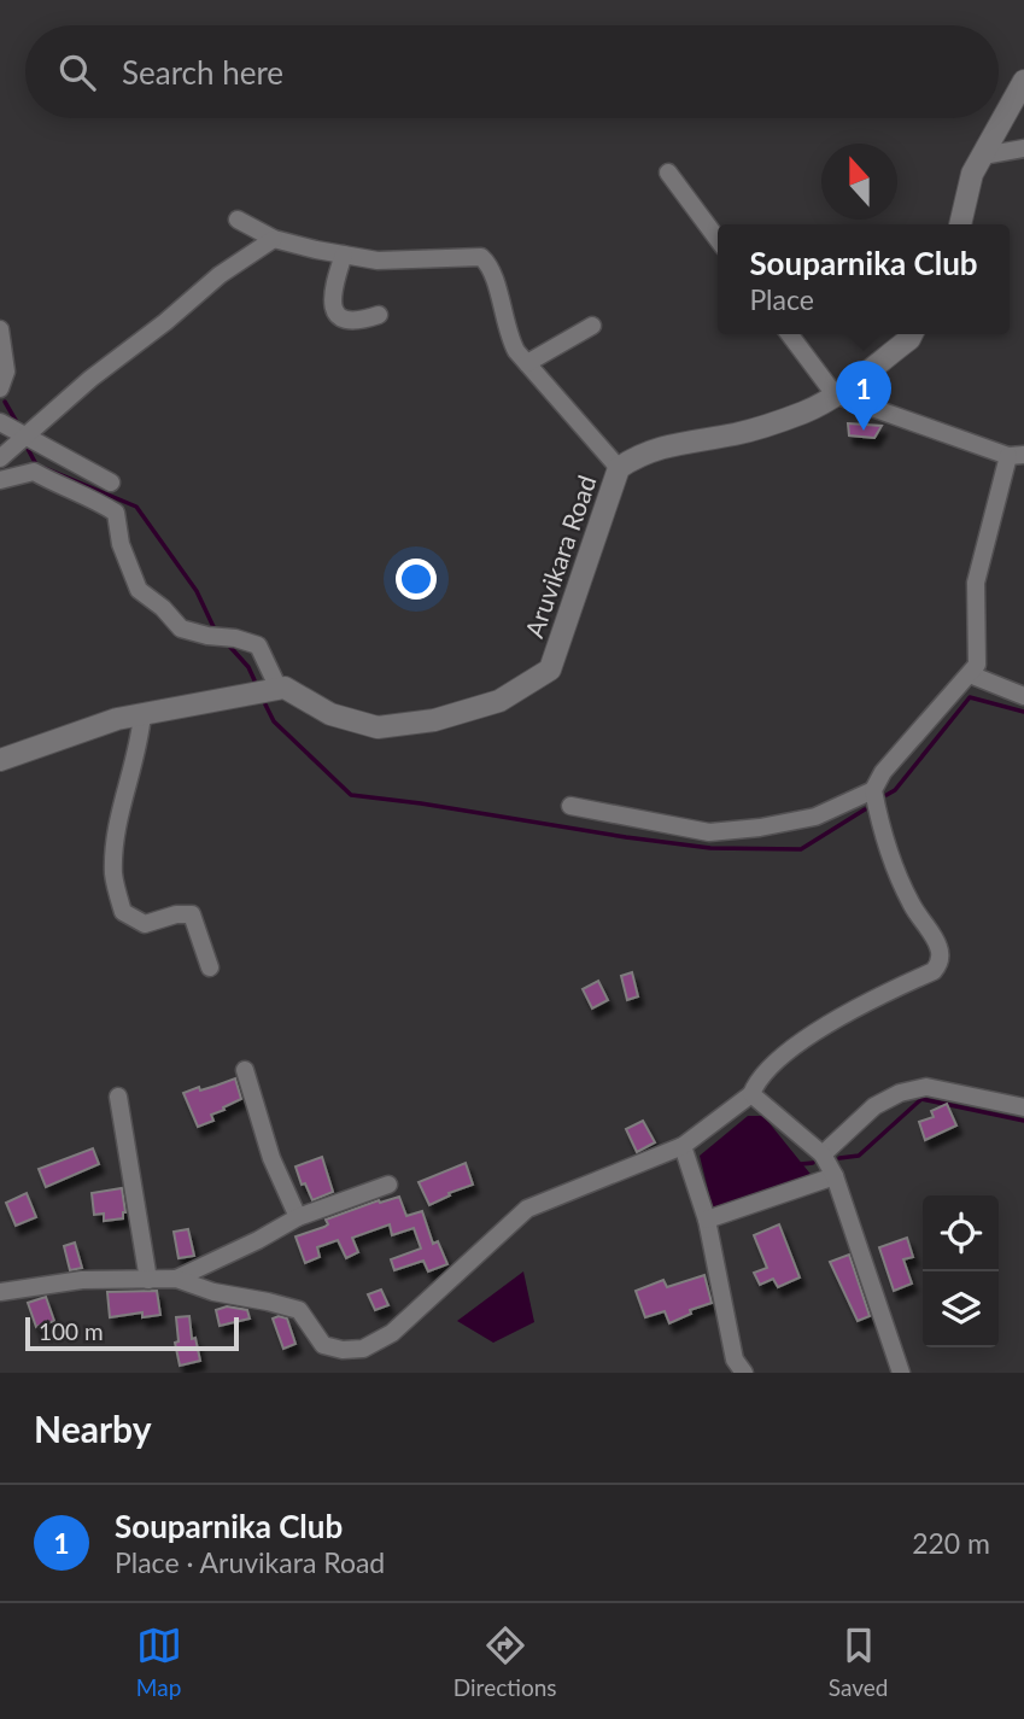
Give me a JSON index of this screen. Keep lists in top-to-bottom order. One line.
{"streets":{"main road":["Aruvikara Road"]},"scale_bar":"100 m","north":"top","page":{"search":"Search here","popup":["Souparnika Club","Place"],"pins":"1","scale":"100 m","heading":"Nearby","list":[{"mark":"1","name":"Souparnika Club","note":"Place · Aruvikara Road","value":"220 m"}],"nav":["Map","Directions","Saved"]}}
